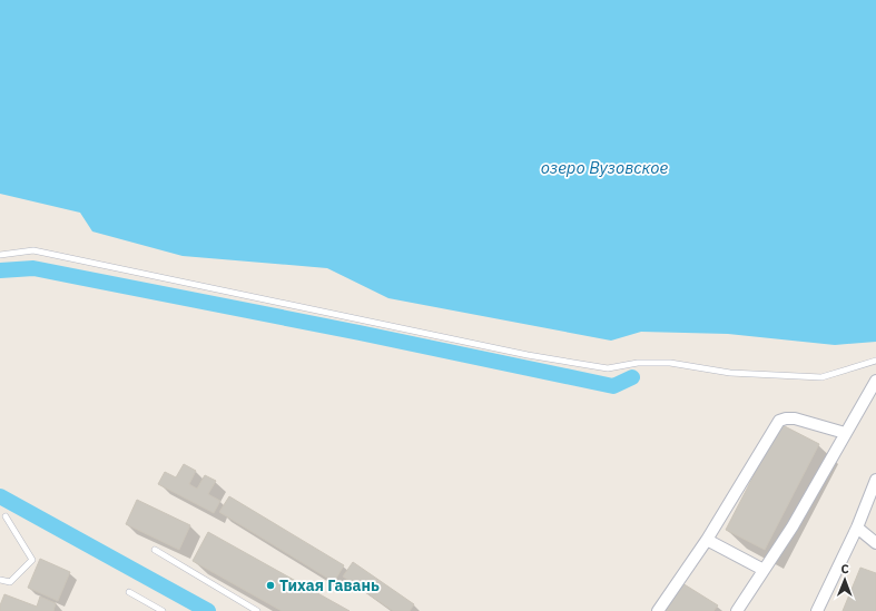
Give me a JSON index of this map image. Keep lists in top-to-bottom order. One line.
{"water":["озеро Вузовское"],"places":["Тихая Гавань"],"north":"top"}
